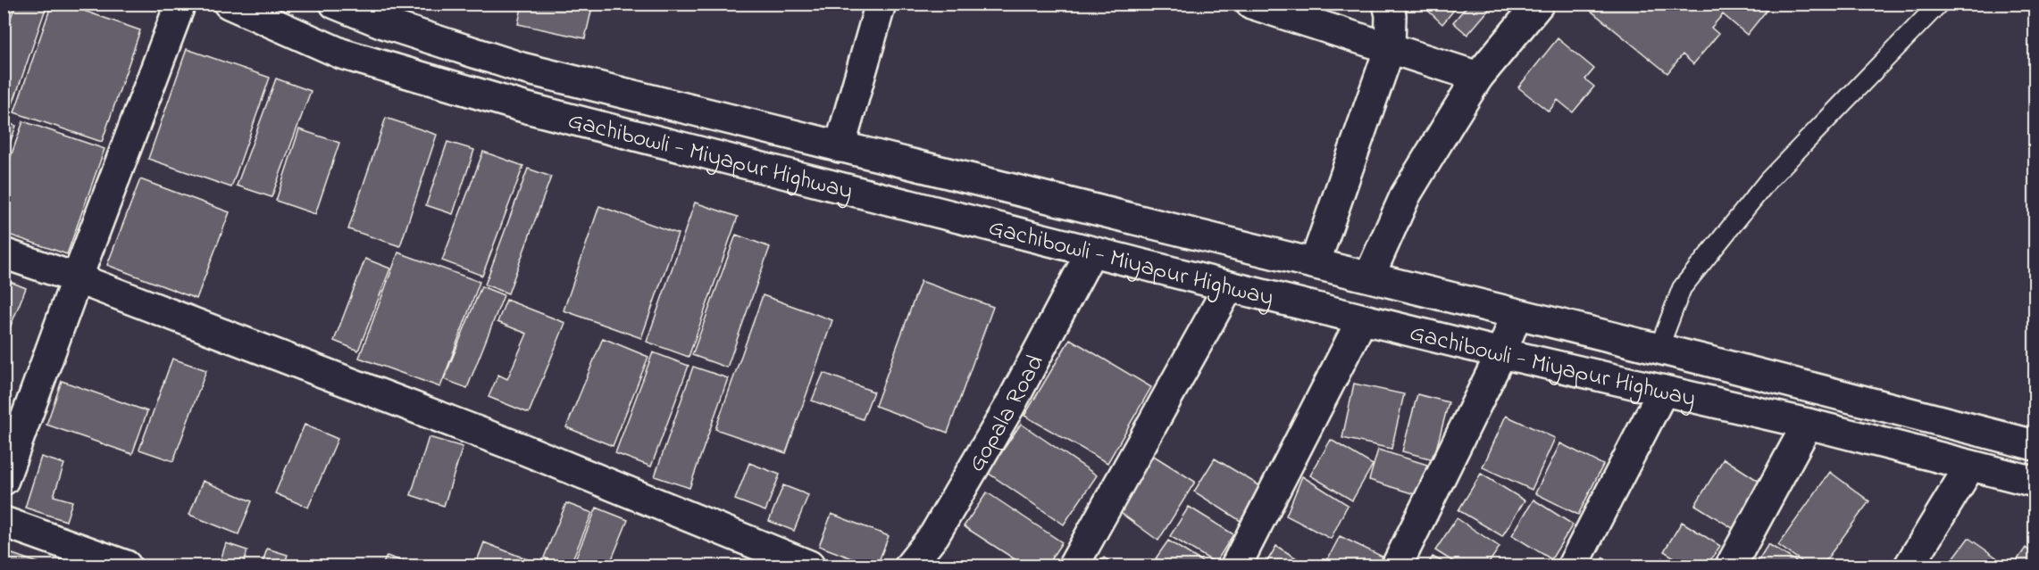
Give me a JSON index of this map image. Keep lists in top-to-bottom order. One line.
{"streets":{"street":["Gachibowli - Miyapur Highway","Gopala Road"]},"crossings":[["Gachibowli - Miyapur Highway","Gopala Road"]]}
